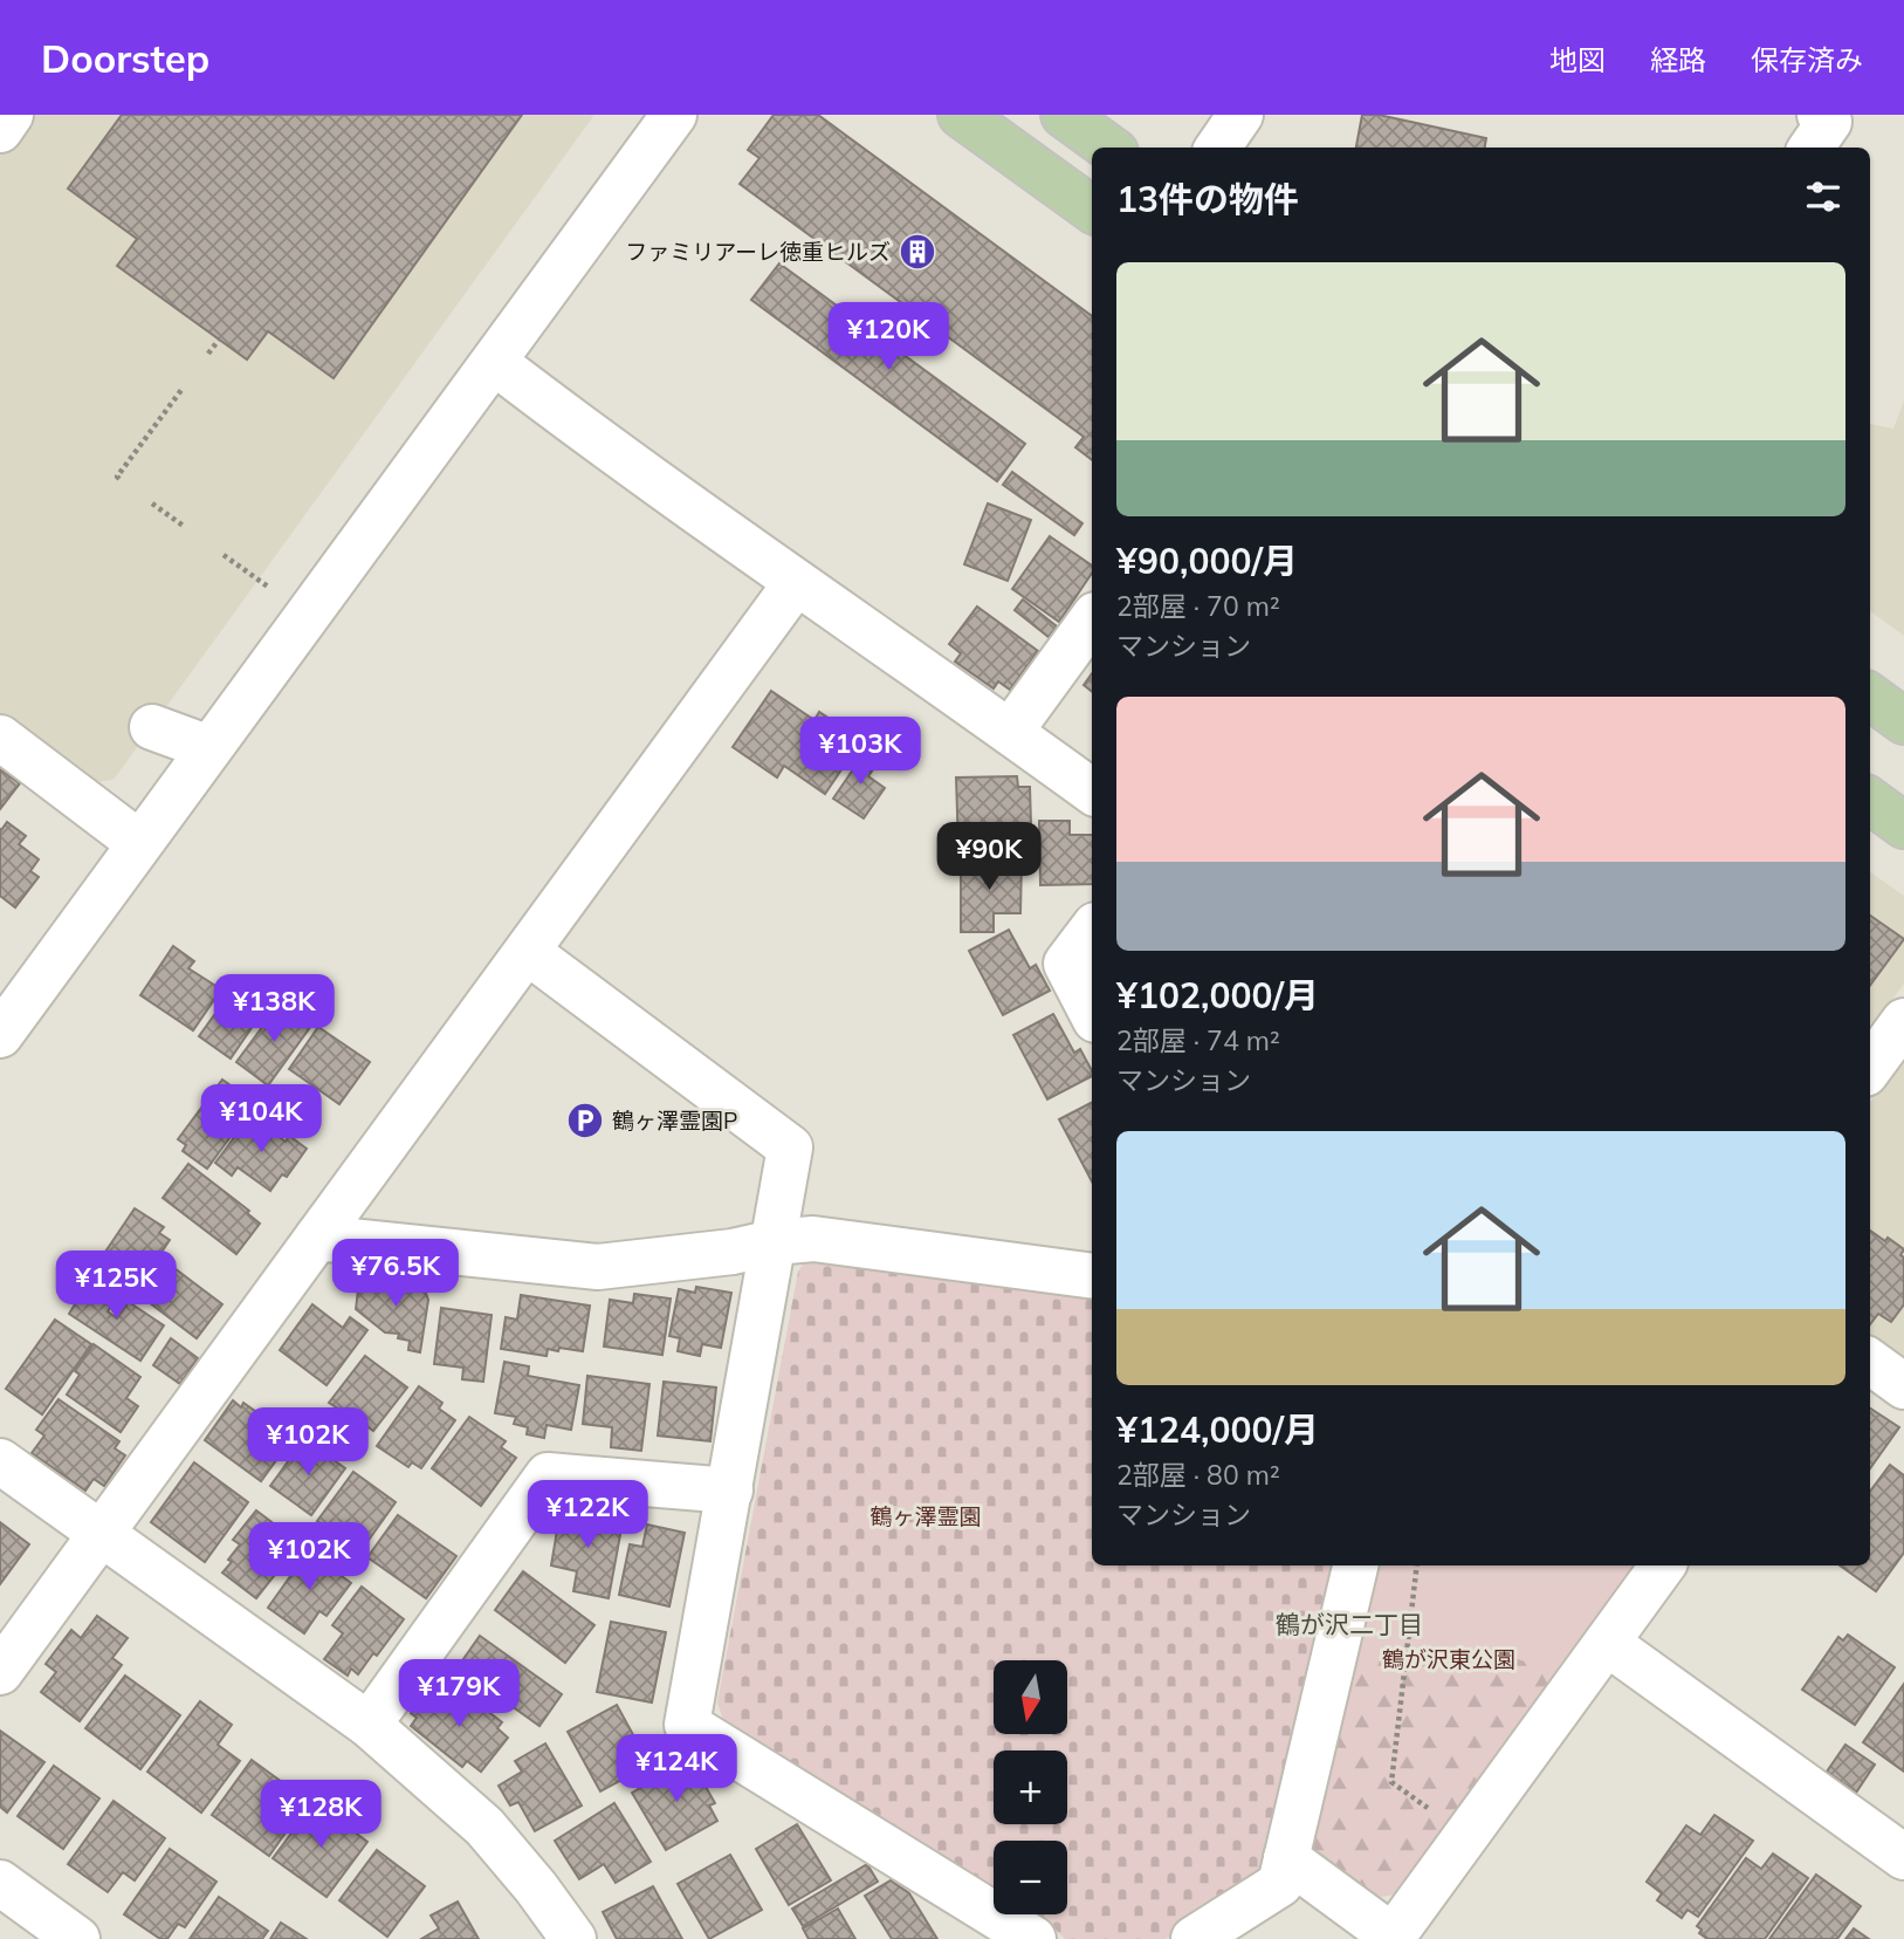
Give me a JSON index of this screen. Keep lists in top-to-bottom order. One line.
{"districts":["鶴が沢二丁目"],"parks":["鶴ヶ澤霊園","鶴が沢東公園"],"places":{"building":["ファミリアーレ徳重ヒルズ"],"parking":["鶴ヶ澤霊園P"]},"north":"bottom","page":{"header":"Doorstep","nav":["地図","経路","保存済み"],"heading":"13件の物件","list":[{"name":"¥90,000/月","note":"2部屋 · 70 m² · マンション"},{"name":"¥102,000/月","note":"2部屋 · 74 m² · マンション"},{"name":"¥124,000/月","note":"2部屋 · 80 m² · マンション"}],"price":["¥120K","¥103K","¥90K","¥138K","¥104K","¥76.5K","¥125K","¥102K","¥122K","¥102K","¥179K","¥124K","¥128K"],"map_buttons":["+","−"]}}
